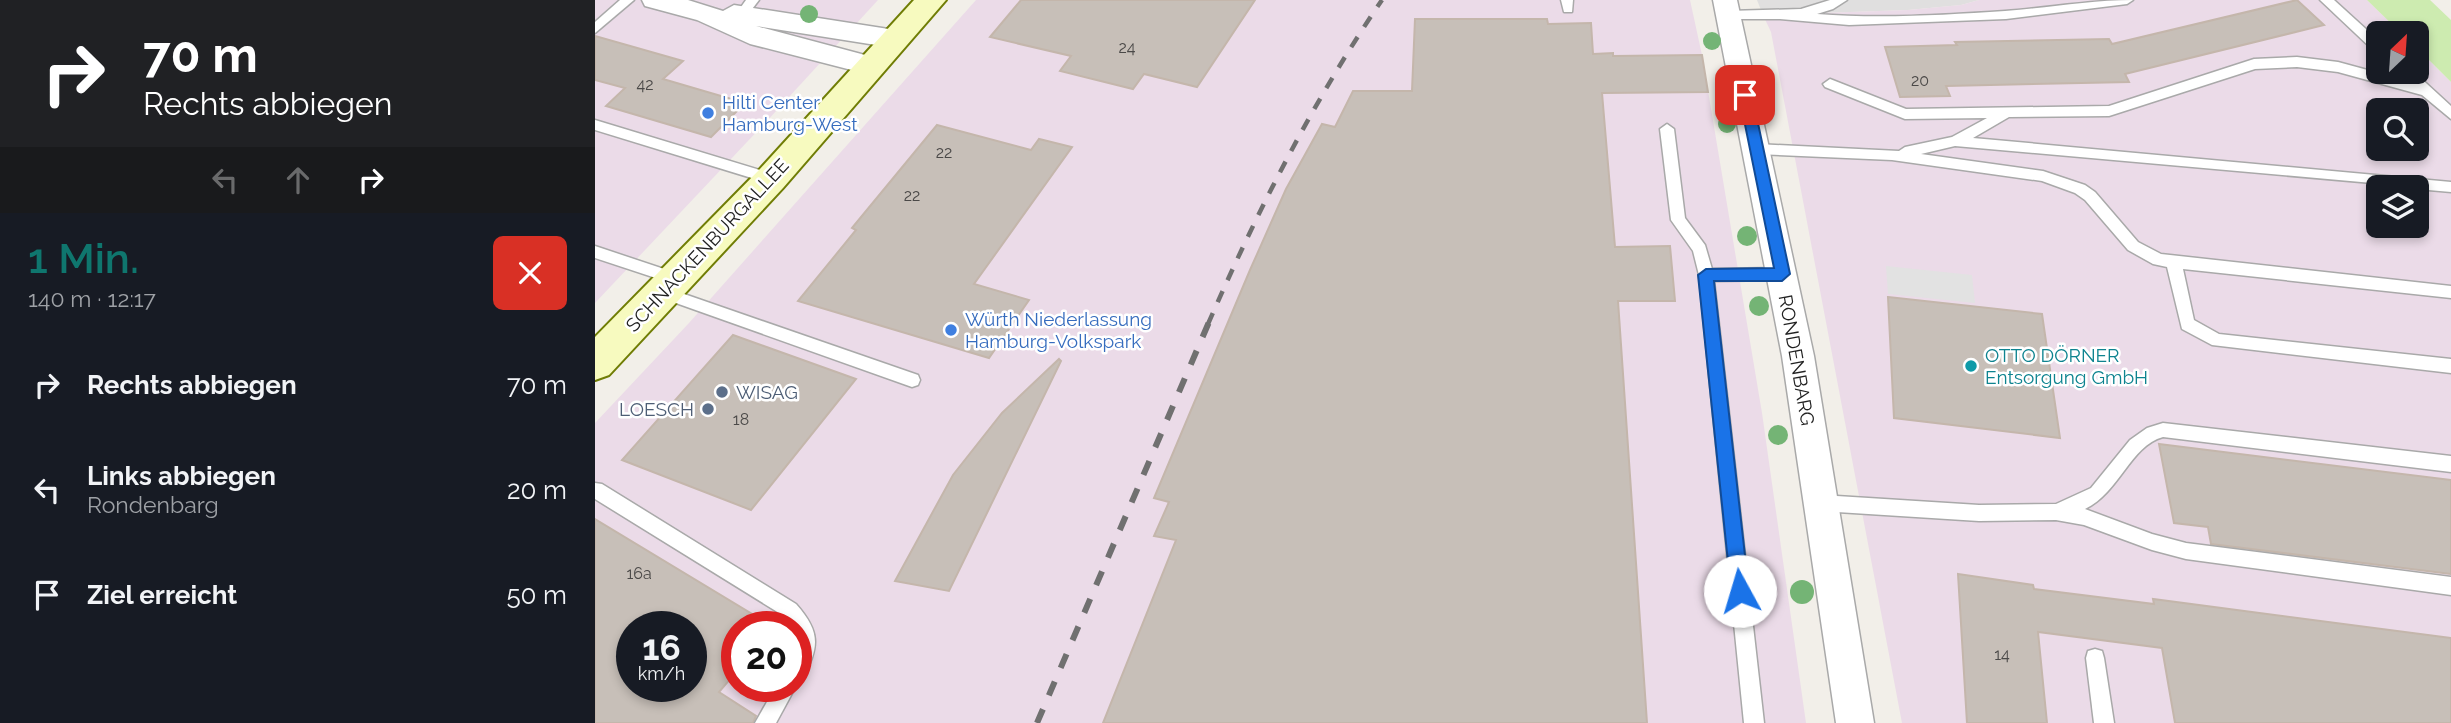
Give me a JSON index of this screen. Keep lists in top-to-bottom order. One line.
{"streets":{"main road":["SCHNACKENBURGALLEE"],"street":["RONDENBARG"]},"places":["Hilti Center Hamburg-West","Würth Niederlassung Hamburg-Volkspark","OTTO DÖRNER Entsorgung GmbH","WISAG","LOESCH"],"house_numbers":["24","20","42","22","22","18","16a","14"],"north":"top right","page":{"turn":["70 m","Rechts abbiegen"],"heading":["1 Min.","140 m · 12:17"],"list":[{"name":"Rechts abbiegen","value":"70 m"},{"name":"Links abbiegen","note":"Rondenbarg","value":"20 m"},{"name":"Ziel erreicht","value":"50 m"}],"speed":"16 km/h","limit":"20"}}
